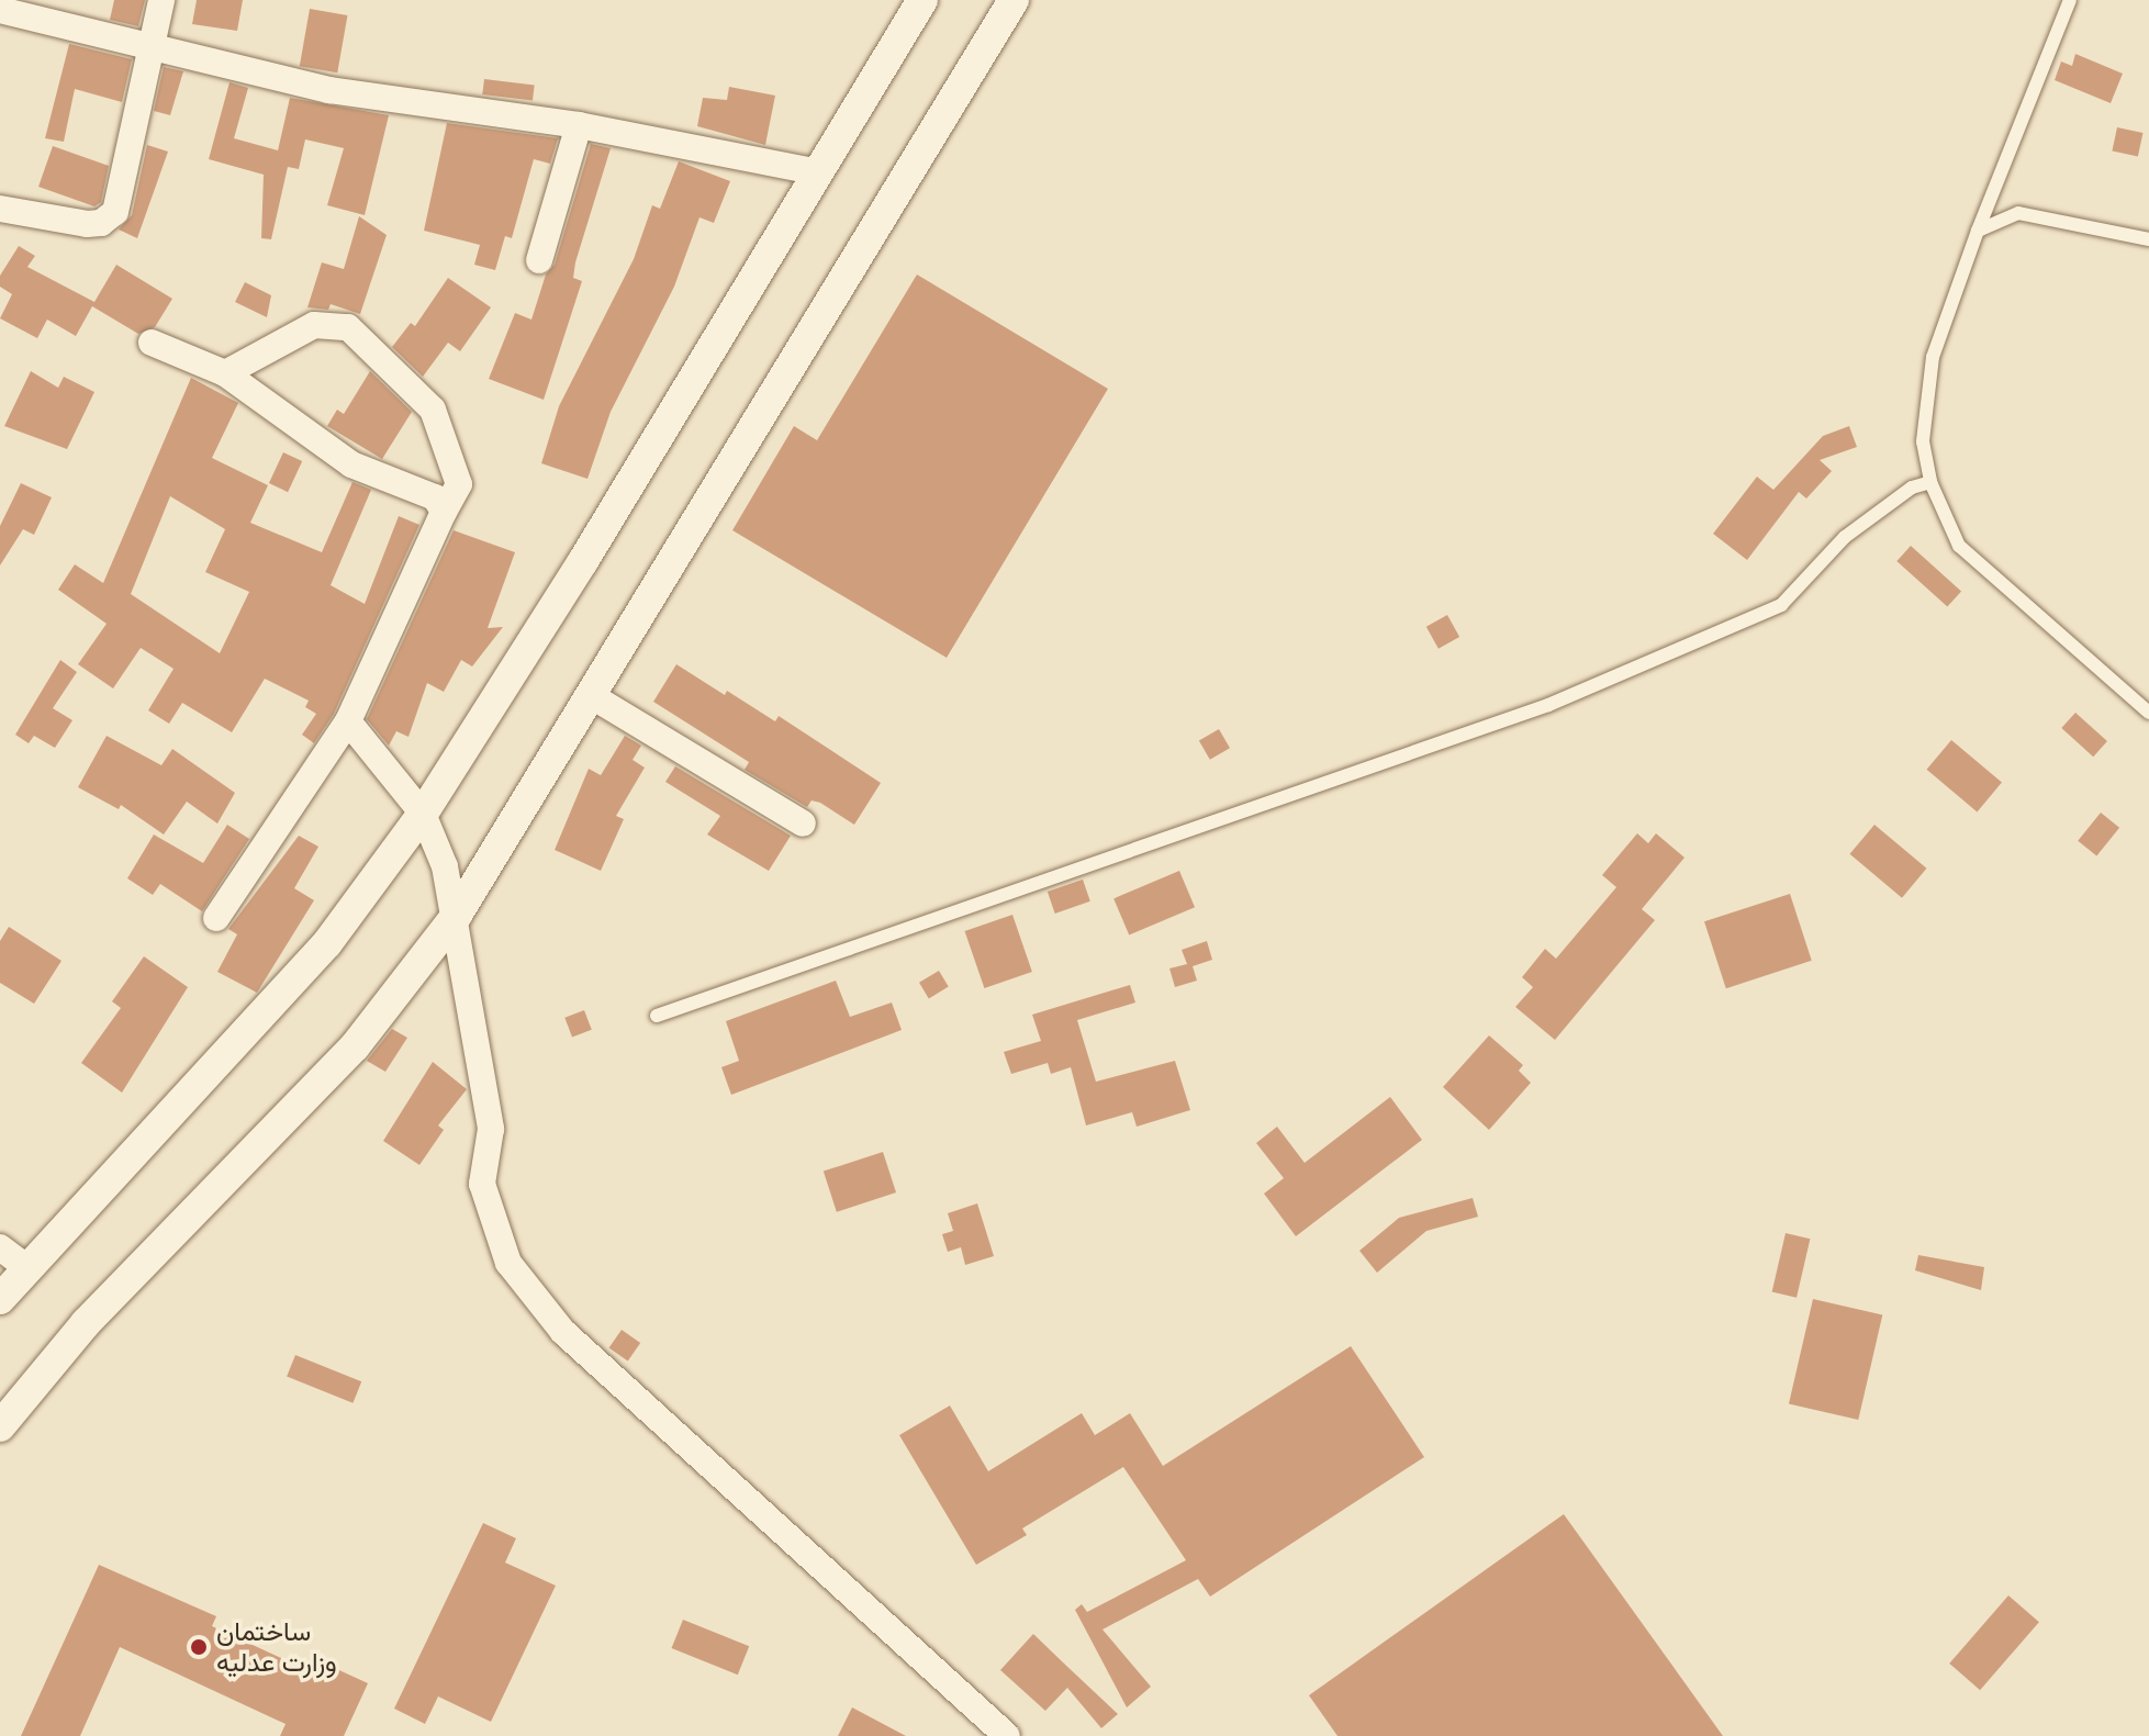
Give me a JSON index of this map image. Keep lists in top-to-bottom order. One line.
{"places":["ساختمان وزارت عدلیه"]}
